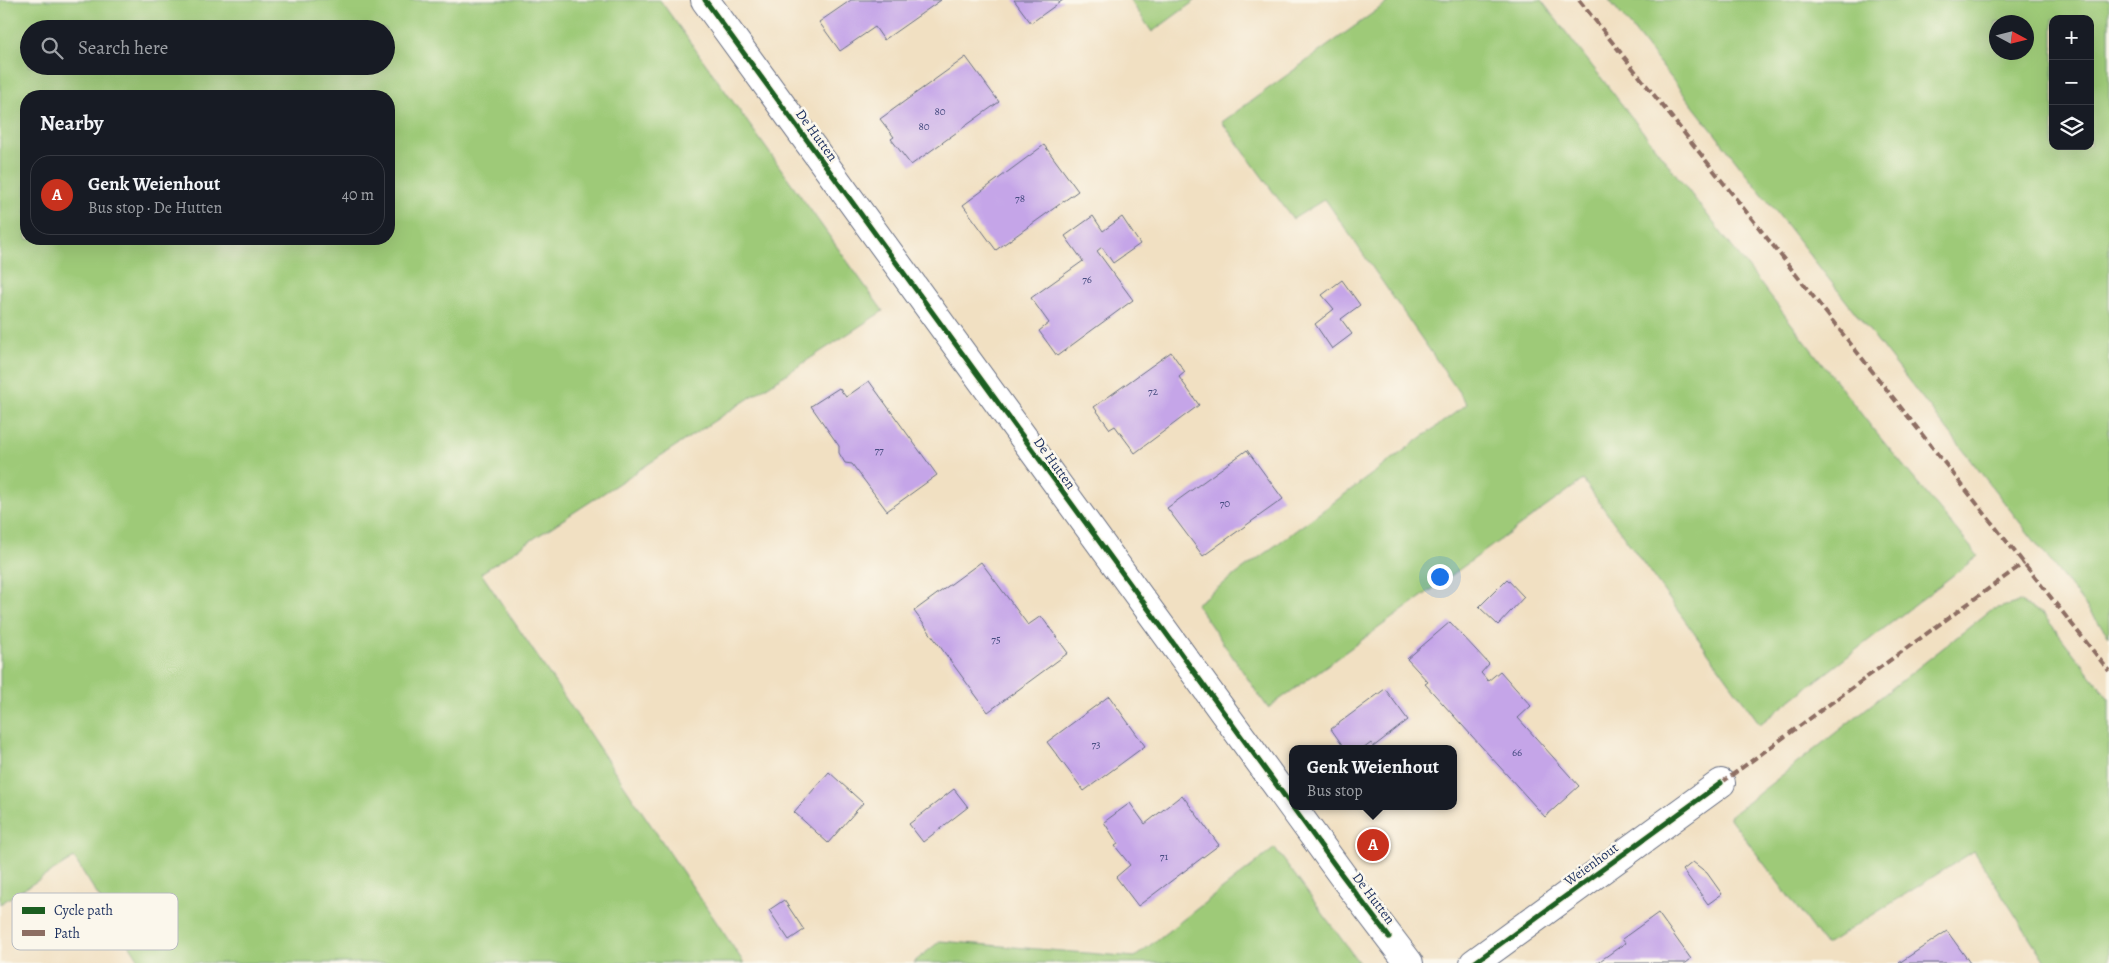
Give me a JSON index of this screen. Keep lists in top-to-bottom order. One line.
{"streets":{"street":["De Hutten","Weienhout"]},"house_numbers":["80","80","78","76","72","77","70","75","73","66","71"],"legend":["Cycle path","Path"],"north":"right","page":{"map_buttons":["+","−"],"search":"Search here","heading":"Nearby","list":[{"mark":"A","name":"Genk Weienhout","note":"Bus stop · De Hutten","value":"40 m"}],"popup":["Genk Weienhout","Bus stop"],"pins":"A"}}
